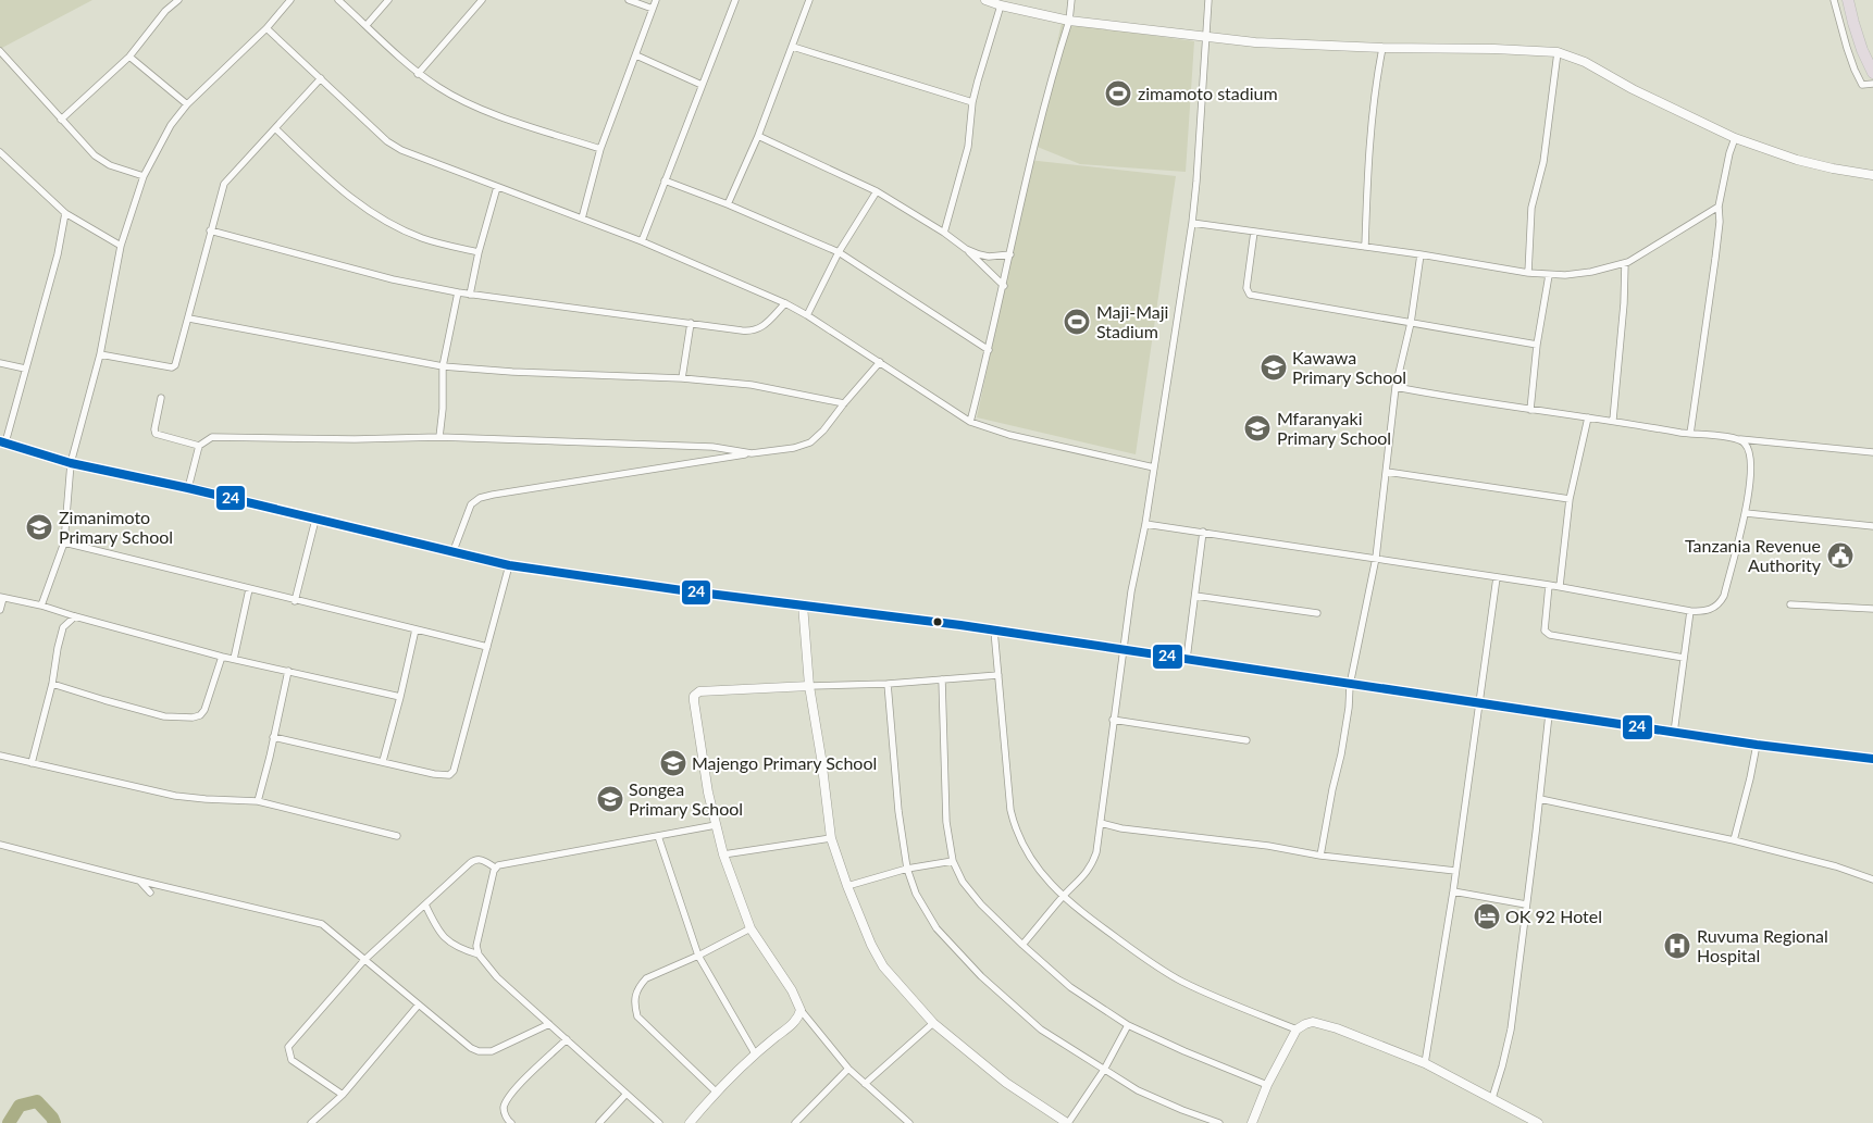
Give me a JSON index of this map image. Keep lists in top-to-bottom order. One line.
{"places":{"sports":["zimamoto stadium","Maji-Maji Stadium"],"school or university":["Kawawa Primary School","Mfaranyaki Primary School","Zimanimoto Primary School","Majengo Primary School","Songea Primary School"],"public building":["Tanzania Revenue Authority"],"hotel":["OK 92 Hotel"],"hospital":["Ruvuma Regional Hospital"]},"lines":["transit line 24"]}
